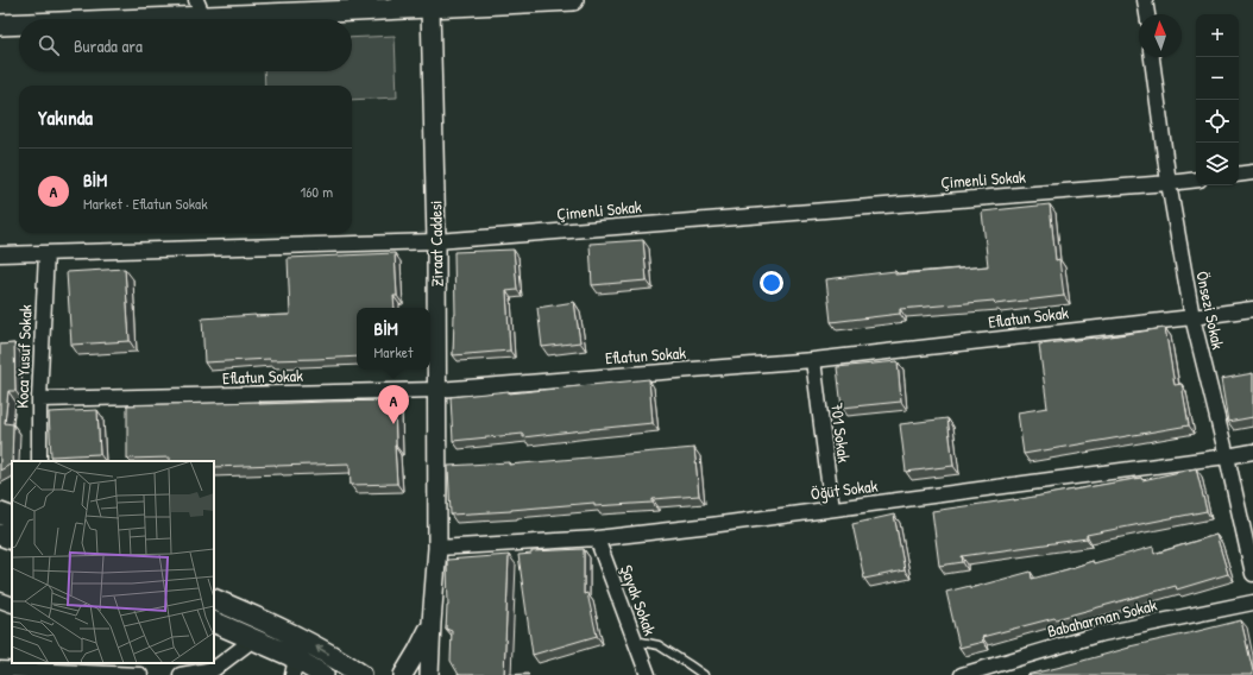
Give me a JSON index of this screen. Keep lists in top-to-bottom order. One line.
{"streets":{"street":["Çimenli Sokak","Ziraat Caddesi","Önsezi Sokak","Eflatun Sokak","Koca Yusuf Sokak","701 Sokak","Öğüt Sokak","Şayak Sokak","Babaharman Sokak"]},"crossings":[["Çimenli Sokak","Ziraat Caddesi"],["Çimenli Sokak","Önsezi Sokak"],["Çimenli Sokak","Koca Yusuf Sokak"],["Ziraat Caddesi","Eflatun Sokak"],["Ziraat Caddesi","Öğüt Sokak"],["Önsezi Sokak","Eflatun Sokak"],["Önsezi Sokak","Öğüt Sokak"],["Eflatun Sokak","Koca Yusuf Sokak"],["Eflatun Sokak","701 Sokak"],["701 Sokak","Öğüt Sokak"],["Öğüt Sokak","Şayak Sokak"]],"north":"top","page":{"map_buttons":["+","−"],"search":"Burada ara","heading":"Yakında","list":[{"mark":"A","name":"BİM","note":"Market · Eflatun Sokak","value":"160 m"}],"popup":["BİM","Market"],"pins":"A"}}
